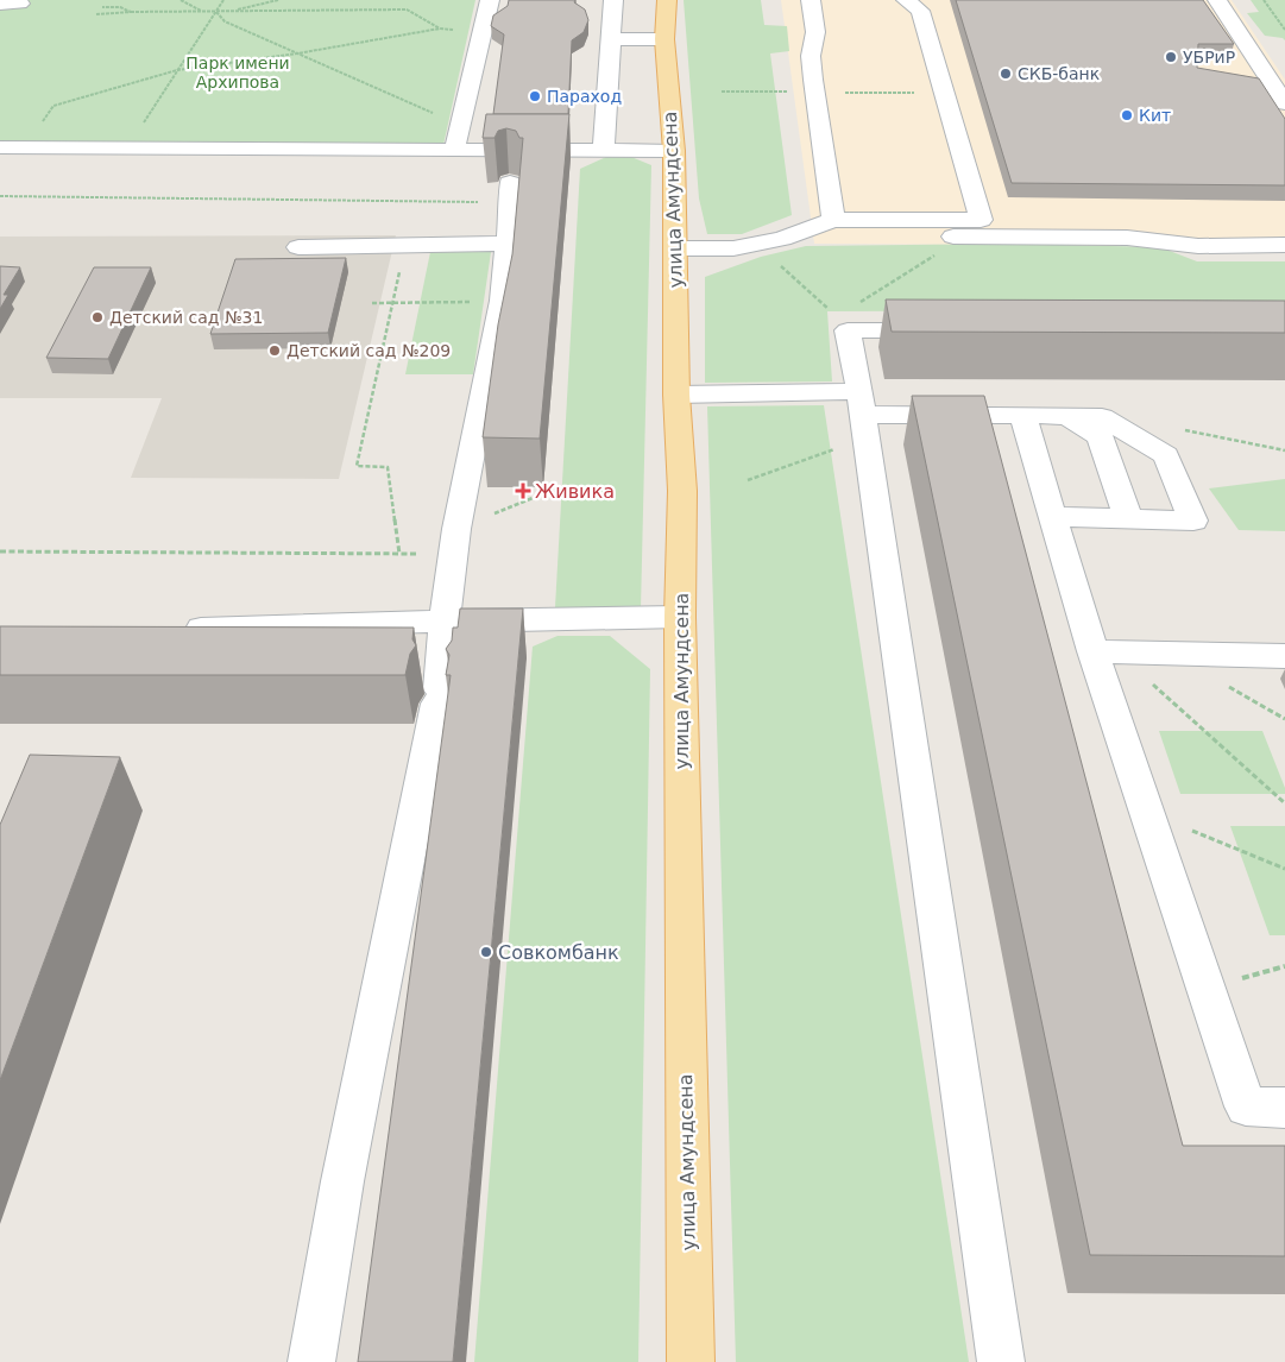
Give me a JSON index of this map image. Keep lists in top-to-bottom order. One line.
{"streets":{"main road":["улица Амундсена"]},"parks":["Парк имени Архипова"],"places":{"other":["УБРиР","СКБ-банк","Параход","Кит","Детский сад №31","Детский сад №209","Совкомбанк"],"health":["Живика"]}}
